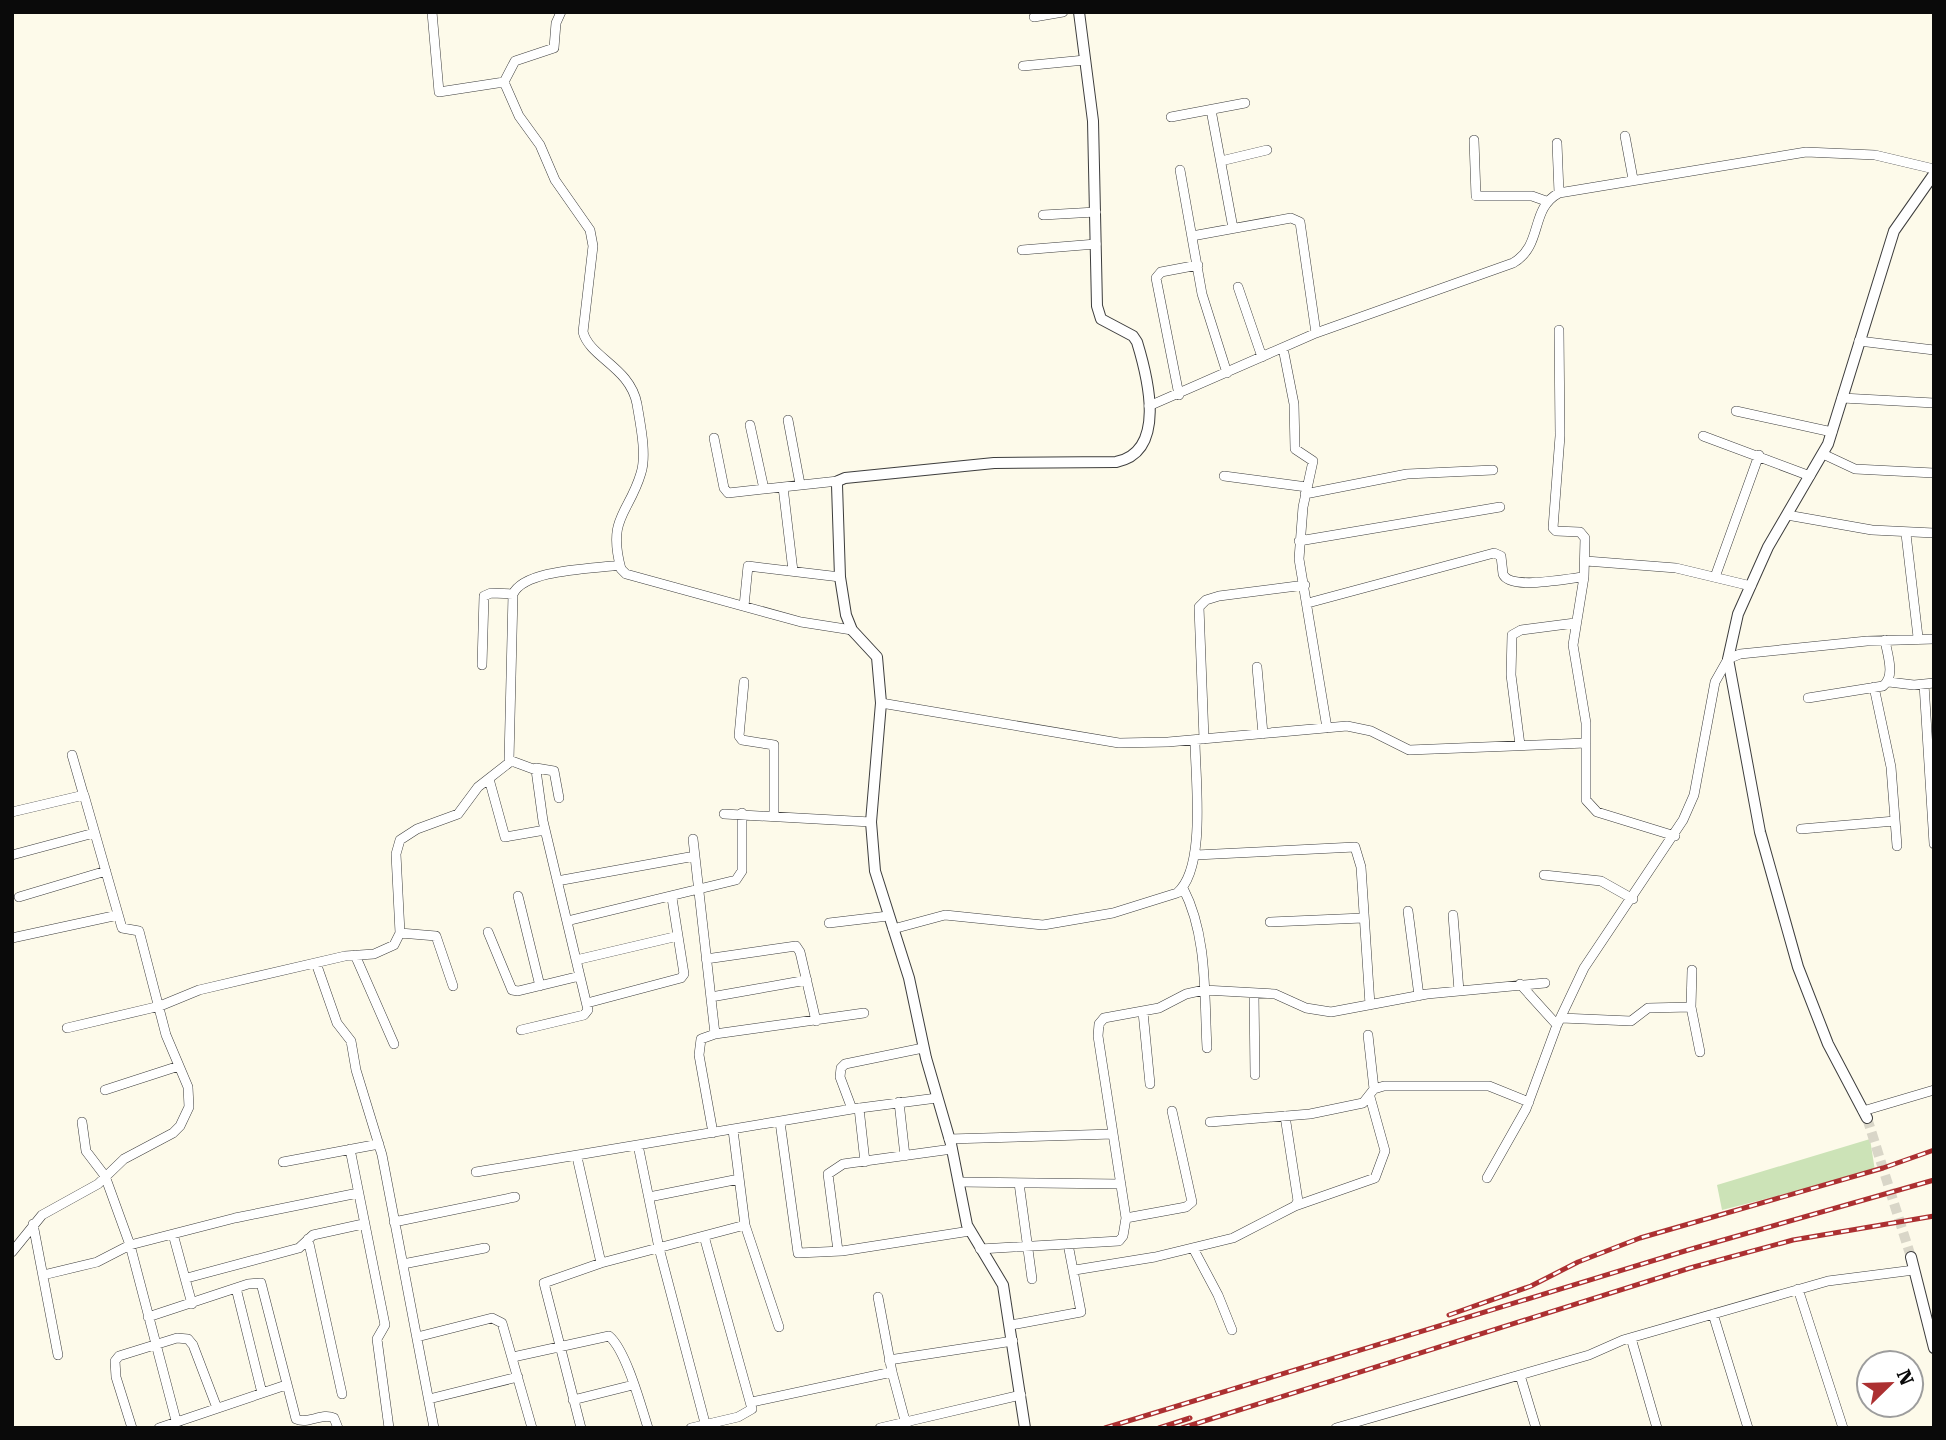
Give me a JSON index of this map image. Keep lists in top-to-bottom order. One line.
{"north":"top right"}
